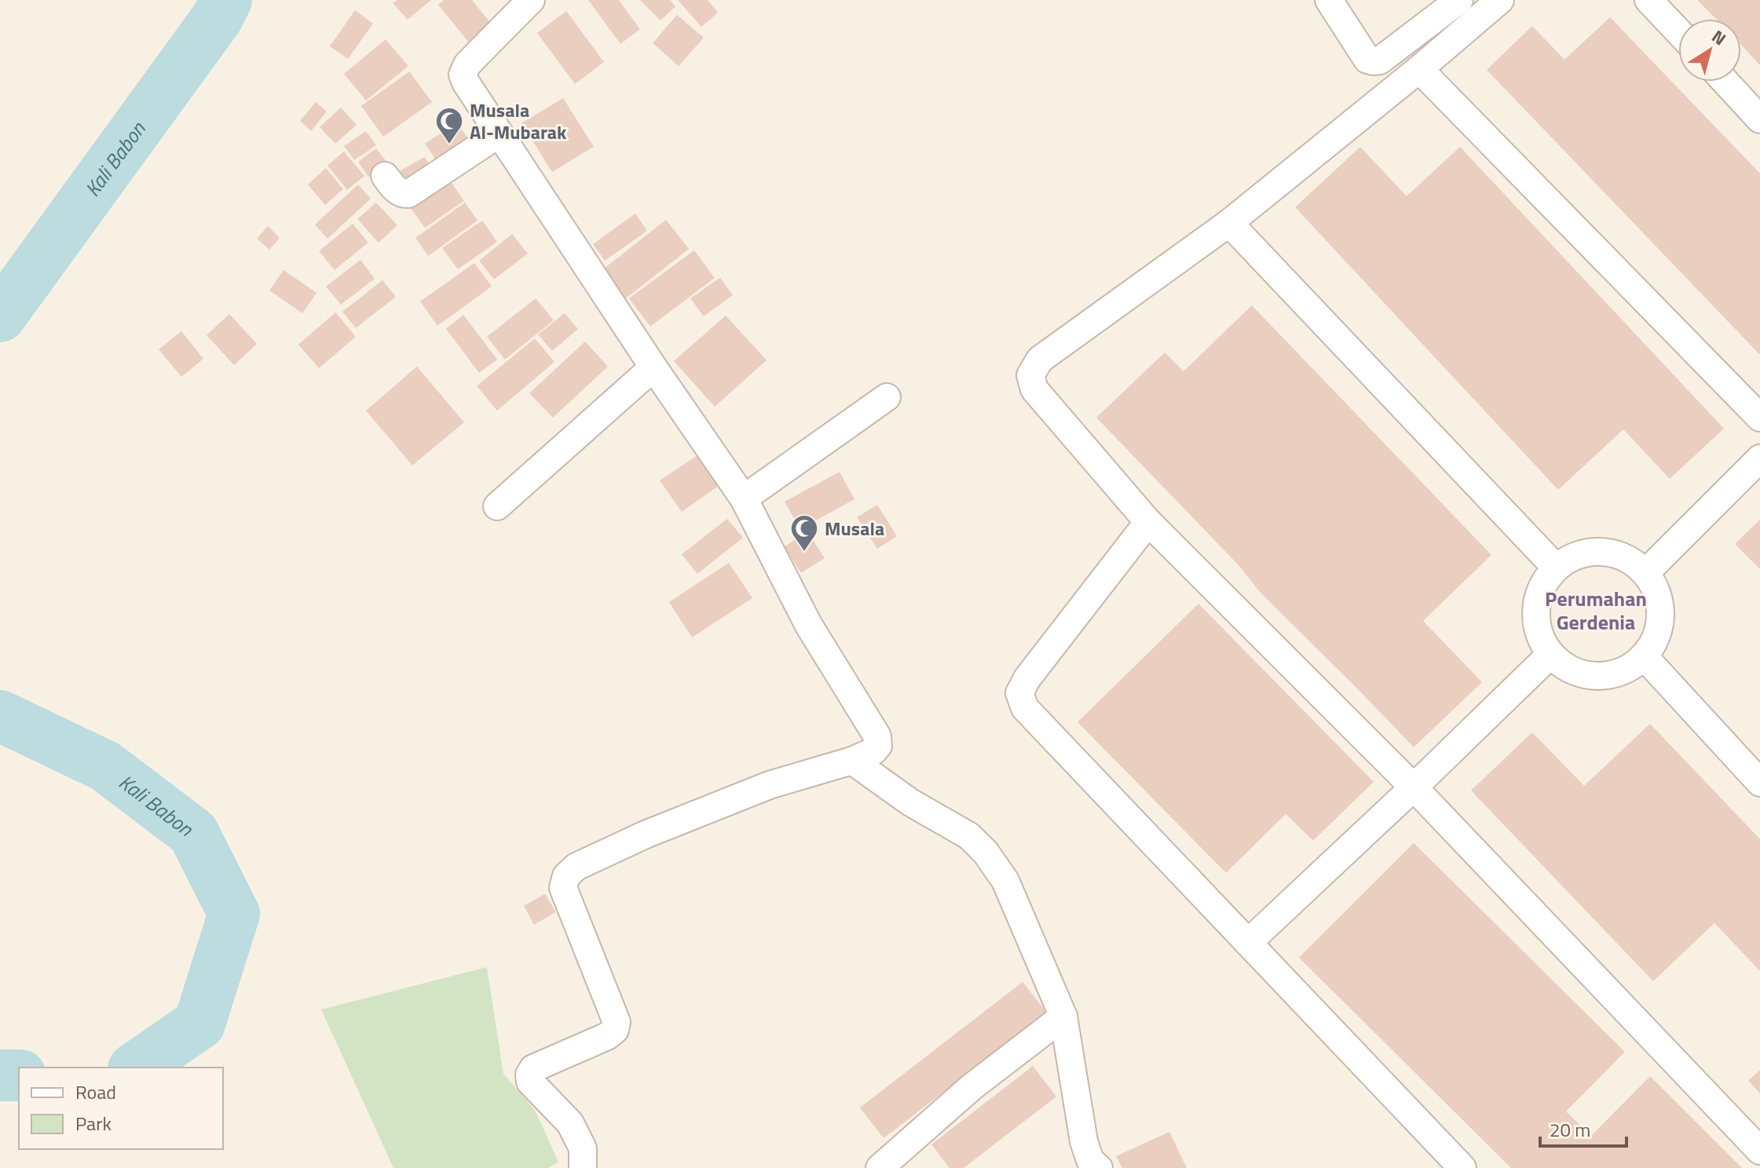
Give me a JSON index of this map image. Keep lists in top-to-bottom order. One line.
{"districts":["Perumahan Gerdenia"],"water":["Kali Babon"],"places":{"mosque":["Musala Al-Mubarak","Musala"]},"legend":["Road","Park"],"scale_bar":"20 m","north":"top right"}
